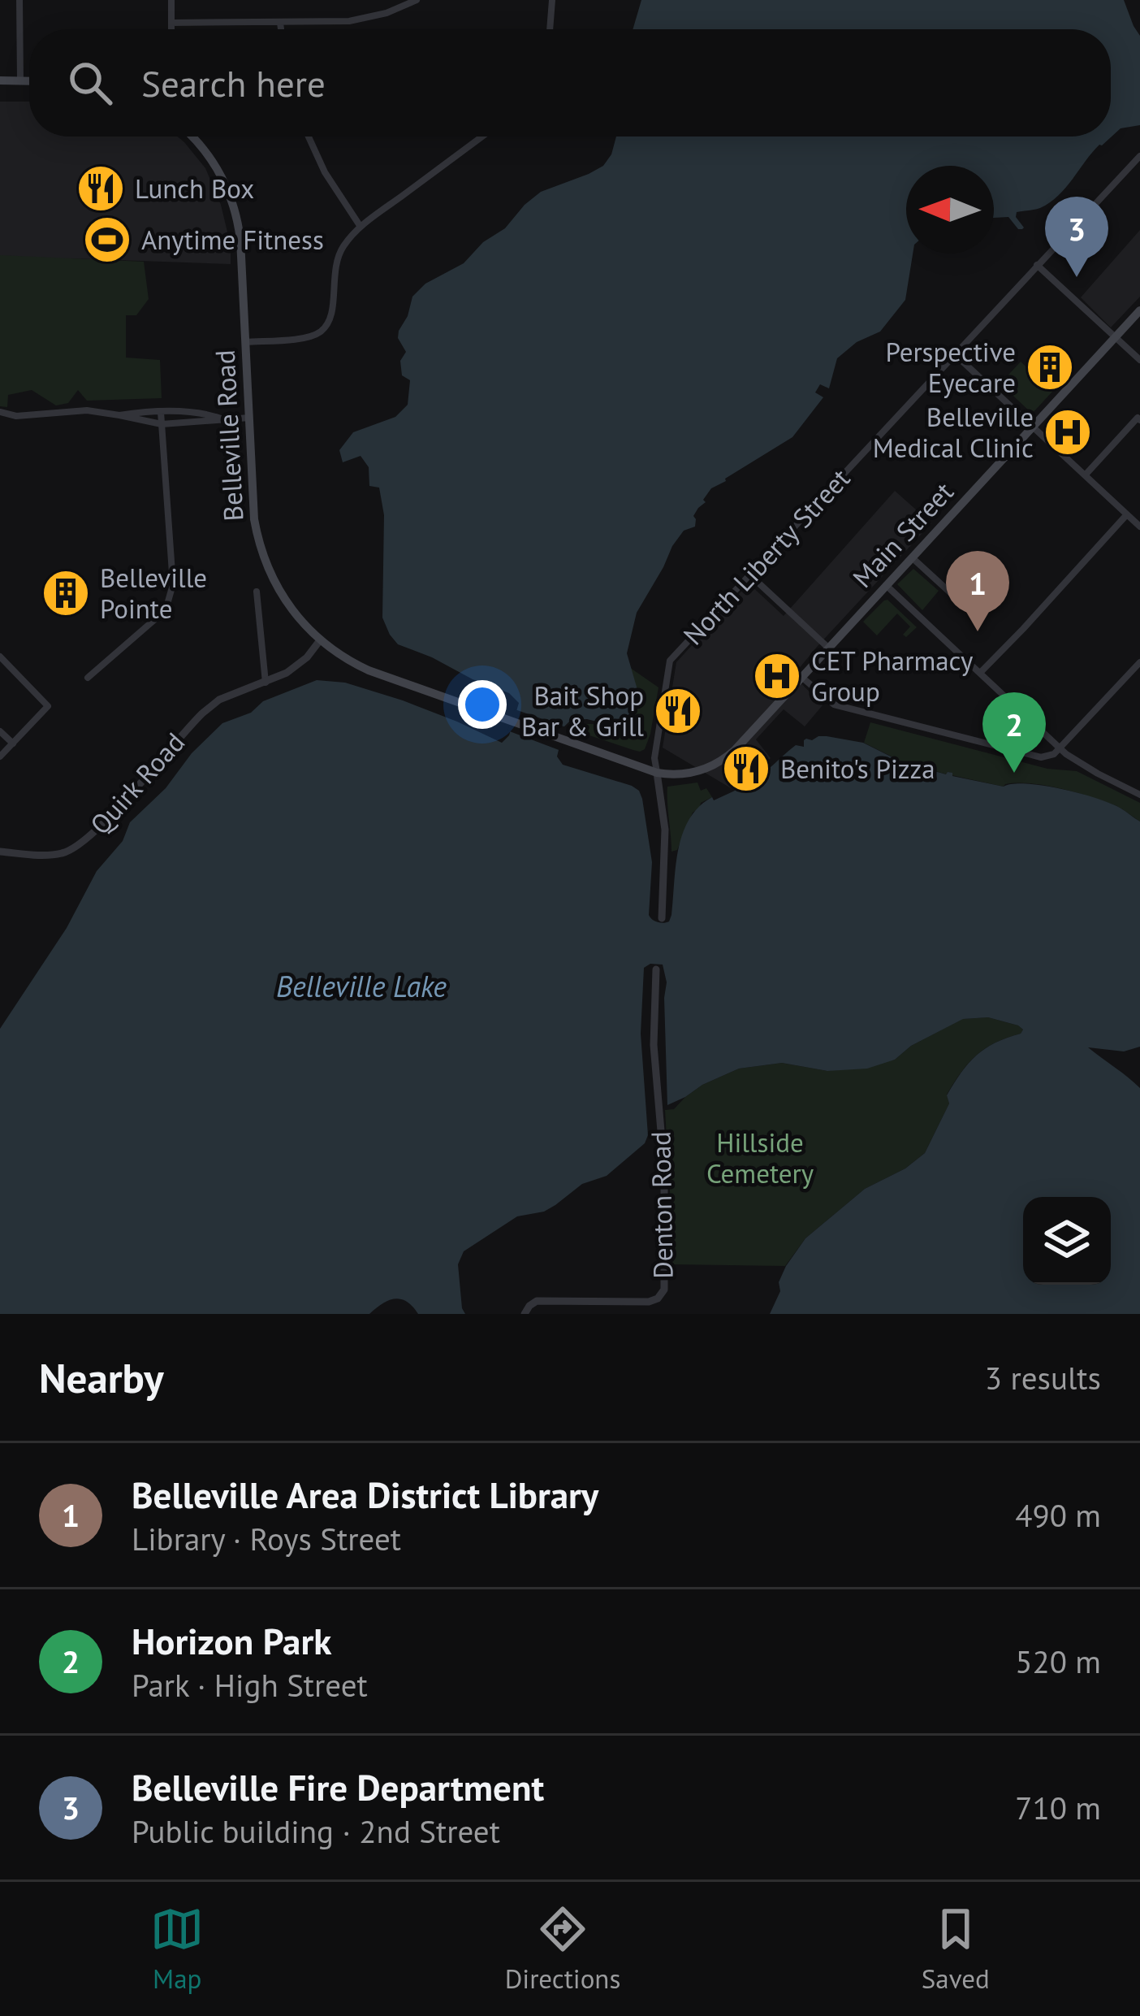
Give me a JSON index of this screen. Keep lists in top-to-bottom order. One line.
{"streets":{"main road":["Belleville Road","Main Street"],"street":["North Liberty Street","Quirk Road","Denton Road"]},"crossings":[["Belleville Road","Main Street"],["Belleville Road","North Liberty Street"],["Belleville Road","Quirk Road"]],"water":["Belleville Lake"],"parks":["Hillside Cemetery"],"places":{"restaurant":["Lunch Box","Bait Shop Bar & Grill","Benito's Pizza"],"sports":["Anytime Fitness"],"building":["Perspective Eyecare","Belleville Pointe"],"hospital":["Belleville Medical Clinic","CET Pharmacy Group"]},"north":"left","page":{"search":"Search here","pins":["3","1","2"],"heading":["Nearby","3 results"],"list":[{"mark":"1","name":"Belleville Area District Library","note":"Library · Roys Street","value":"490 m"},{"mark":"2","name":"Horizon Park","note":"Park · High Street","value":"520 m"},{"mark":"3","name":"Belleville Fire Department","note":"Public building · 2nd Street","value":"710 m"}],"nav":["Map","Directions","Saved"]}}
